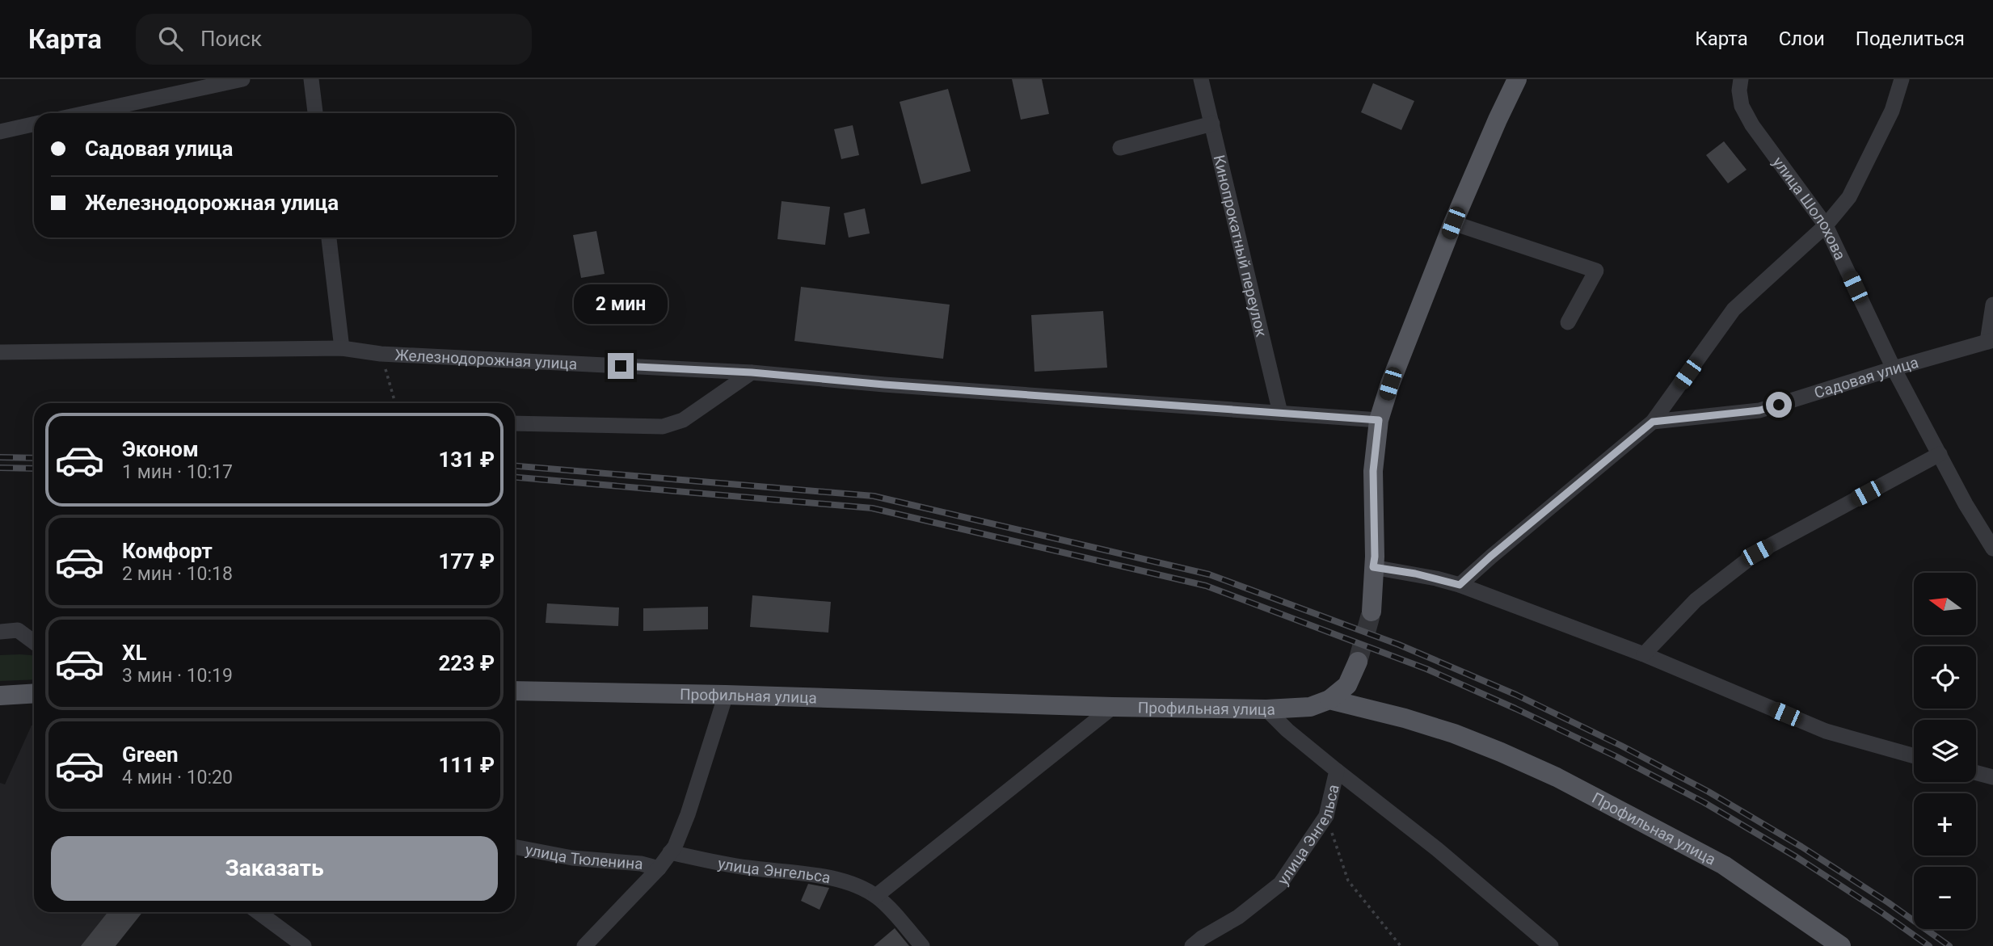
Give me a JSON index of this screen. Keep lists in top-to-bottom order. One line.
{"streets":{"main road":["Профильная улица"],"street":["улица Шолохова","Кинопрокатный переулок","Железнодорожная улица","Садовая улица","улица Энгельса","улица Тюленина"]},"crossings":[["улица Шолохова","Садовая улица"],["Кинопрокатный переулок","Железнодорожная улица"],["Профильная улица","улица Энгельса"]],"north":"left","page":{"header":"Карта","search":"Поиск","nav":["Карта","Слои","Поделиться"],"banner":["Садовая улица","Железнодорожная улица"],"bubble":"2 мин","list":[{"name":"Эконом","note":"1 мин · 10:17","value":"131 ₽"},{"name":"Комфорт","note":"2 мин · 10:18","value":"177 ₽"},{"name":"XL","note":"3 мин · 10:19","value":"223 ₽"},{"name":"Green","note":"4 мин · 10:20","value":"111 ₽"}],"map_buttons":["+","−"],"buttons":"Заказать"}}
